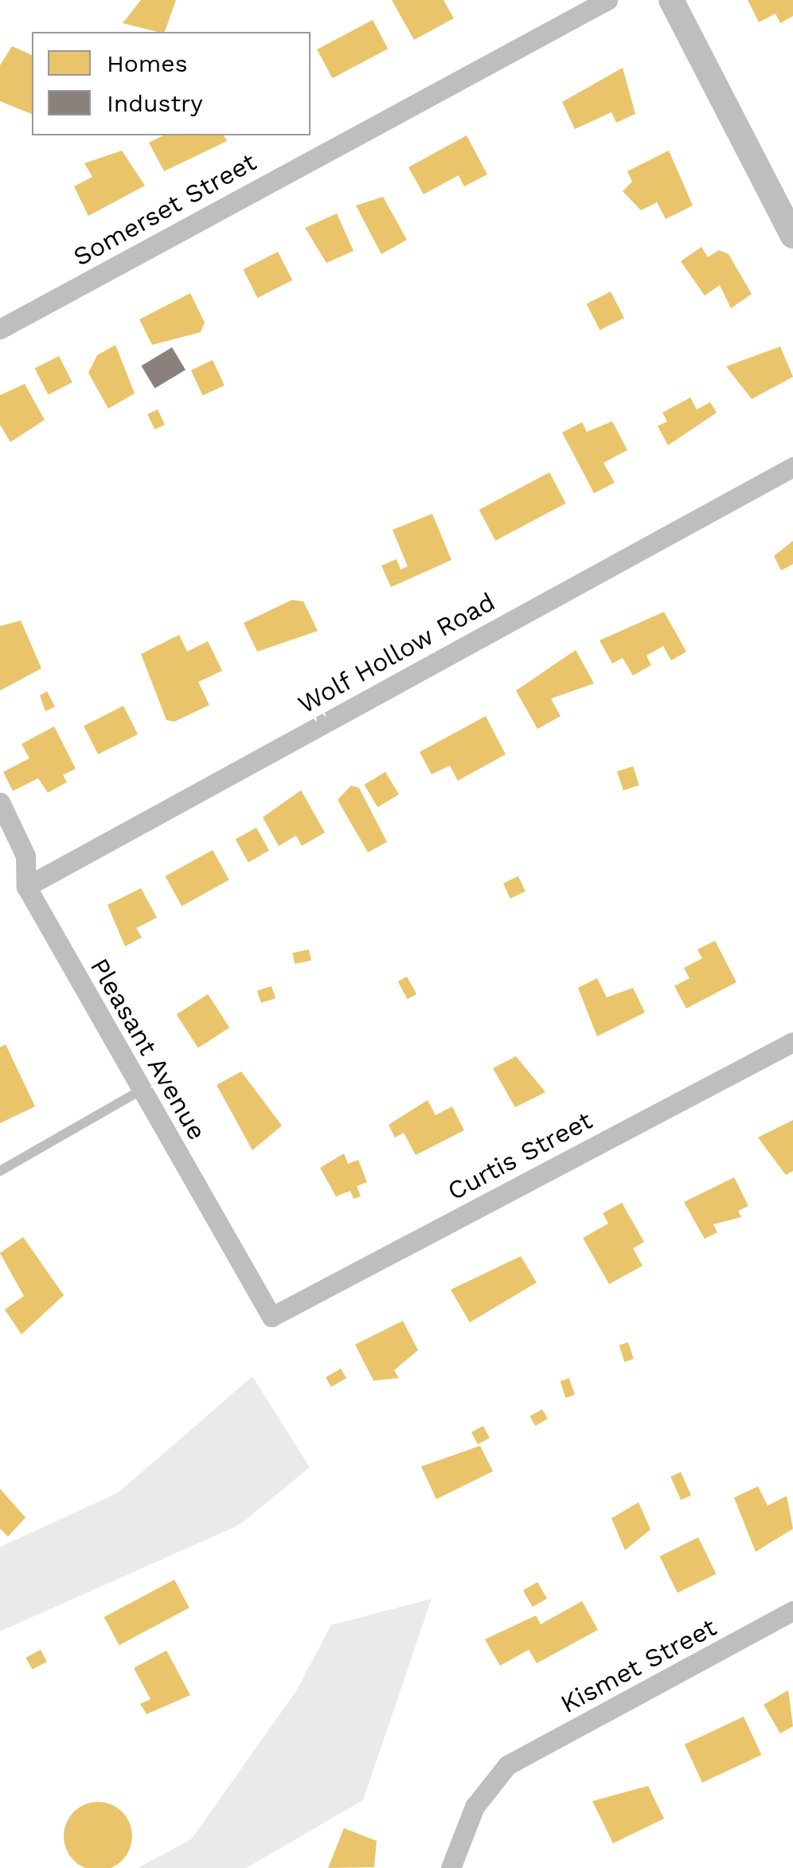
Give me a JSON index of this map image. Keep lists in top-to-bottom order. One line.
{"streets":{"street":["Somerset Street","Wolf Hollow Road","Pleasant Avenue","Curtis Street","Kismet Street"]},"crossings":[["Wolf Hollow Road","Pleasant Avenue"],["Pleasant Avenue","Curtis Street"]],"legend":["Homes","Industry"]}
